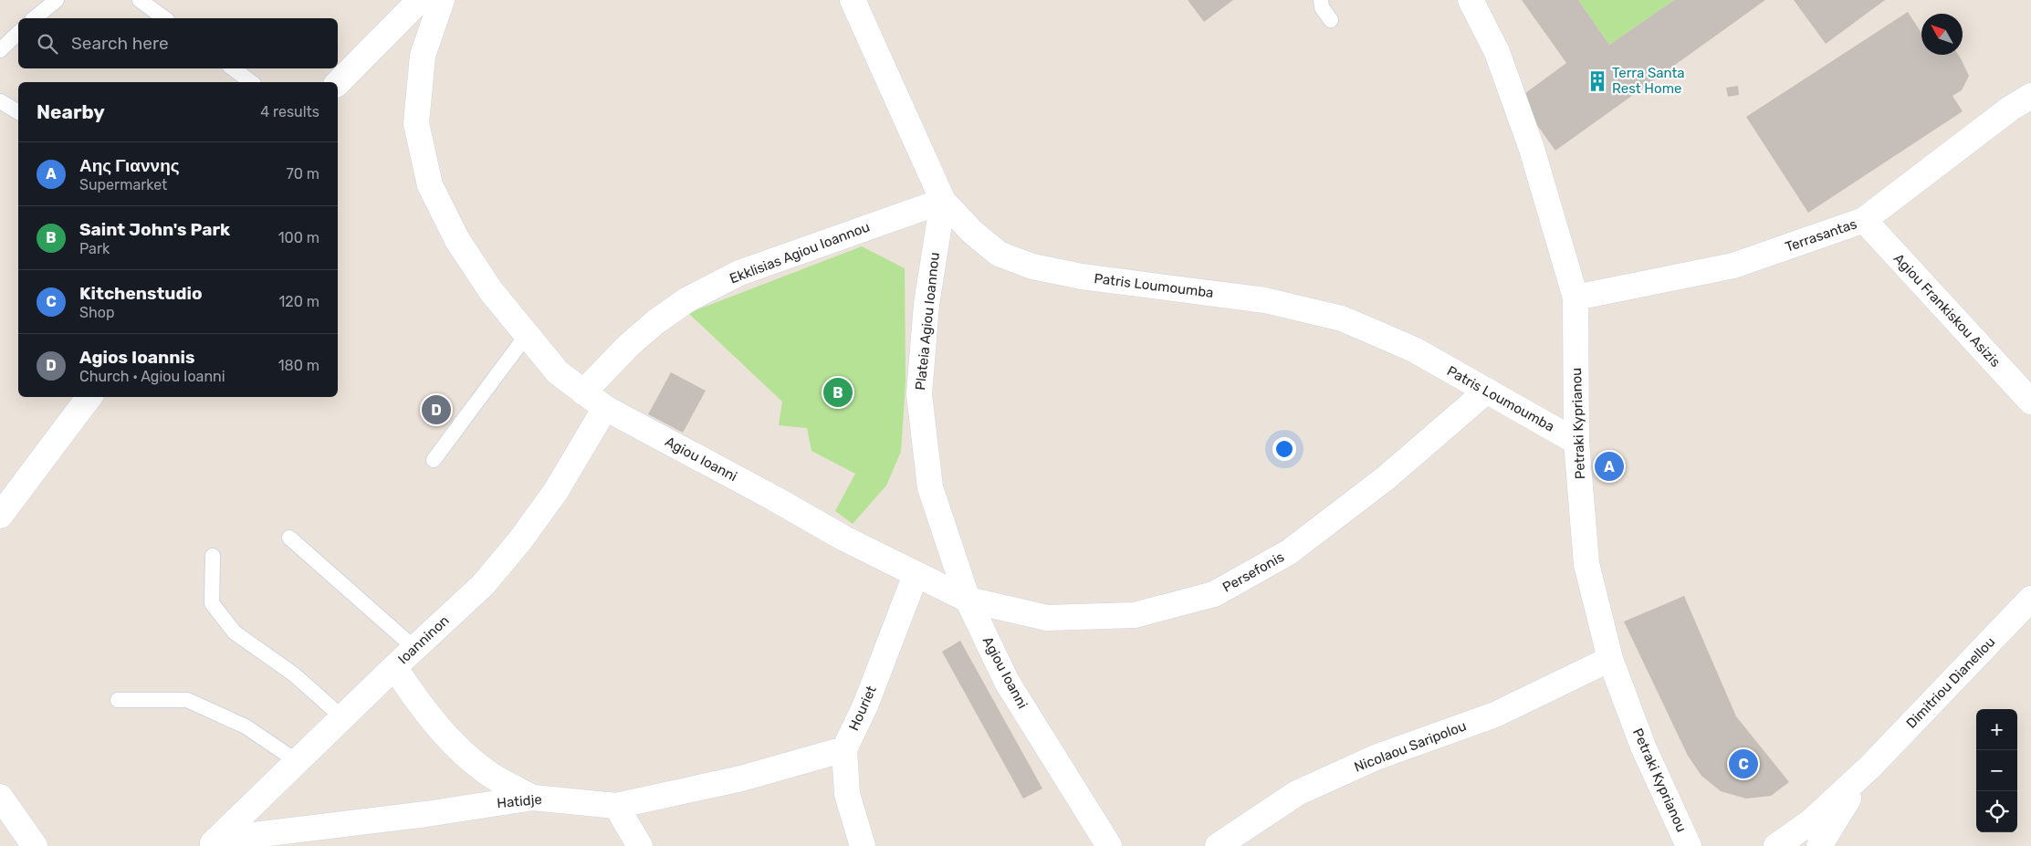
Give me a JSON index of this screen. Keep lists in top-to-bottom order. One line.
{"streets":{"street":["Terrasantas","Ekklisias Agiou Ioannou","Patris Loumoumba","Agiou Frankiskou Asizis","Plateia Agiou Ioannou","Petraki Kyprianou","Agiou Ioanni","Persefonis","Ioanninon","Dimitriou Dianellou","Houriet","Nicolaou Saripolou","Hatidje"]},"crossings":[["Terrasantas","Agiou Frankiskou Asizis"],["Terrasantas","Petraki Kyprianou"],["Ekklisias Agiou Ioannou","Patris Loumoumba"],["Ekklisias Agiou Ioannou","Plateia Agiou Ioannou"],["Ekklisias Agiou Ioannou","Agiou Ioanni"],["Patris Loumoumba","Plateia Agiou Ioannou"],["Patris Loumoumba","Petraki Kyprianou"],["Patris Loumoumba","Persefonis"],["Plateia Agiou Ioannou","Agiou Ioanni"],["Plateia Agiou Ioannou","Persefonis"],["Petraki Kyprianou","Nicolaou Saripolou"],["Agiou Ioanni","Persefonis"],["Agiou Ioanni","Ioanninon"],["Agiou Ioanni","Houriet"],["Ioanninon","Hatidje"],["Houriet","Hatidje"]],"places":{"building":["Terra Santa Rest Home"]},"north":"top left","page":{"search":"Search here","heading":["Nearby","4 results"],"list":[{"mark":"A","name":"Αης Γιαννης","note":"Supermarket","value":"70 m"},{"mark":"B","name":"Saint John's Park","note":"Park","value":"100 m"},{"mark":"C","name":"Kitchenstudio","note":"Shop","value":"120 m"},{"mark":"D","name":"Agios Ioannis","note":"Church · Agiou Ioanni","value":"180 m"}],"pins":["B","D","A","C"],"map_buttons":["+","−"]}}
